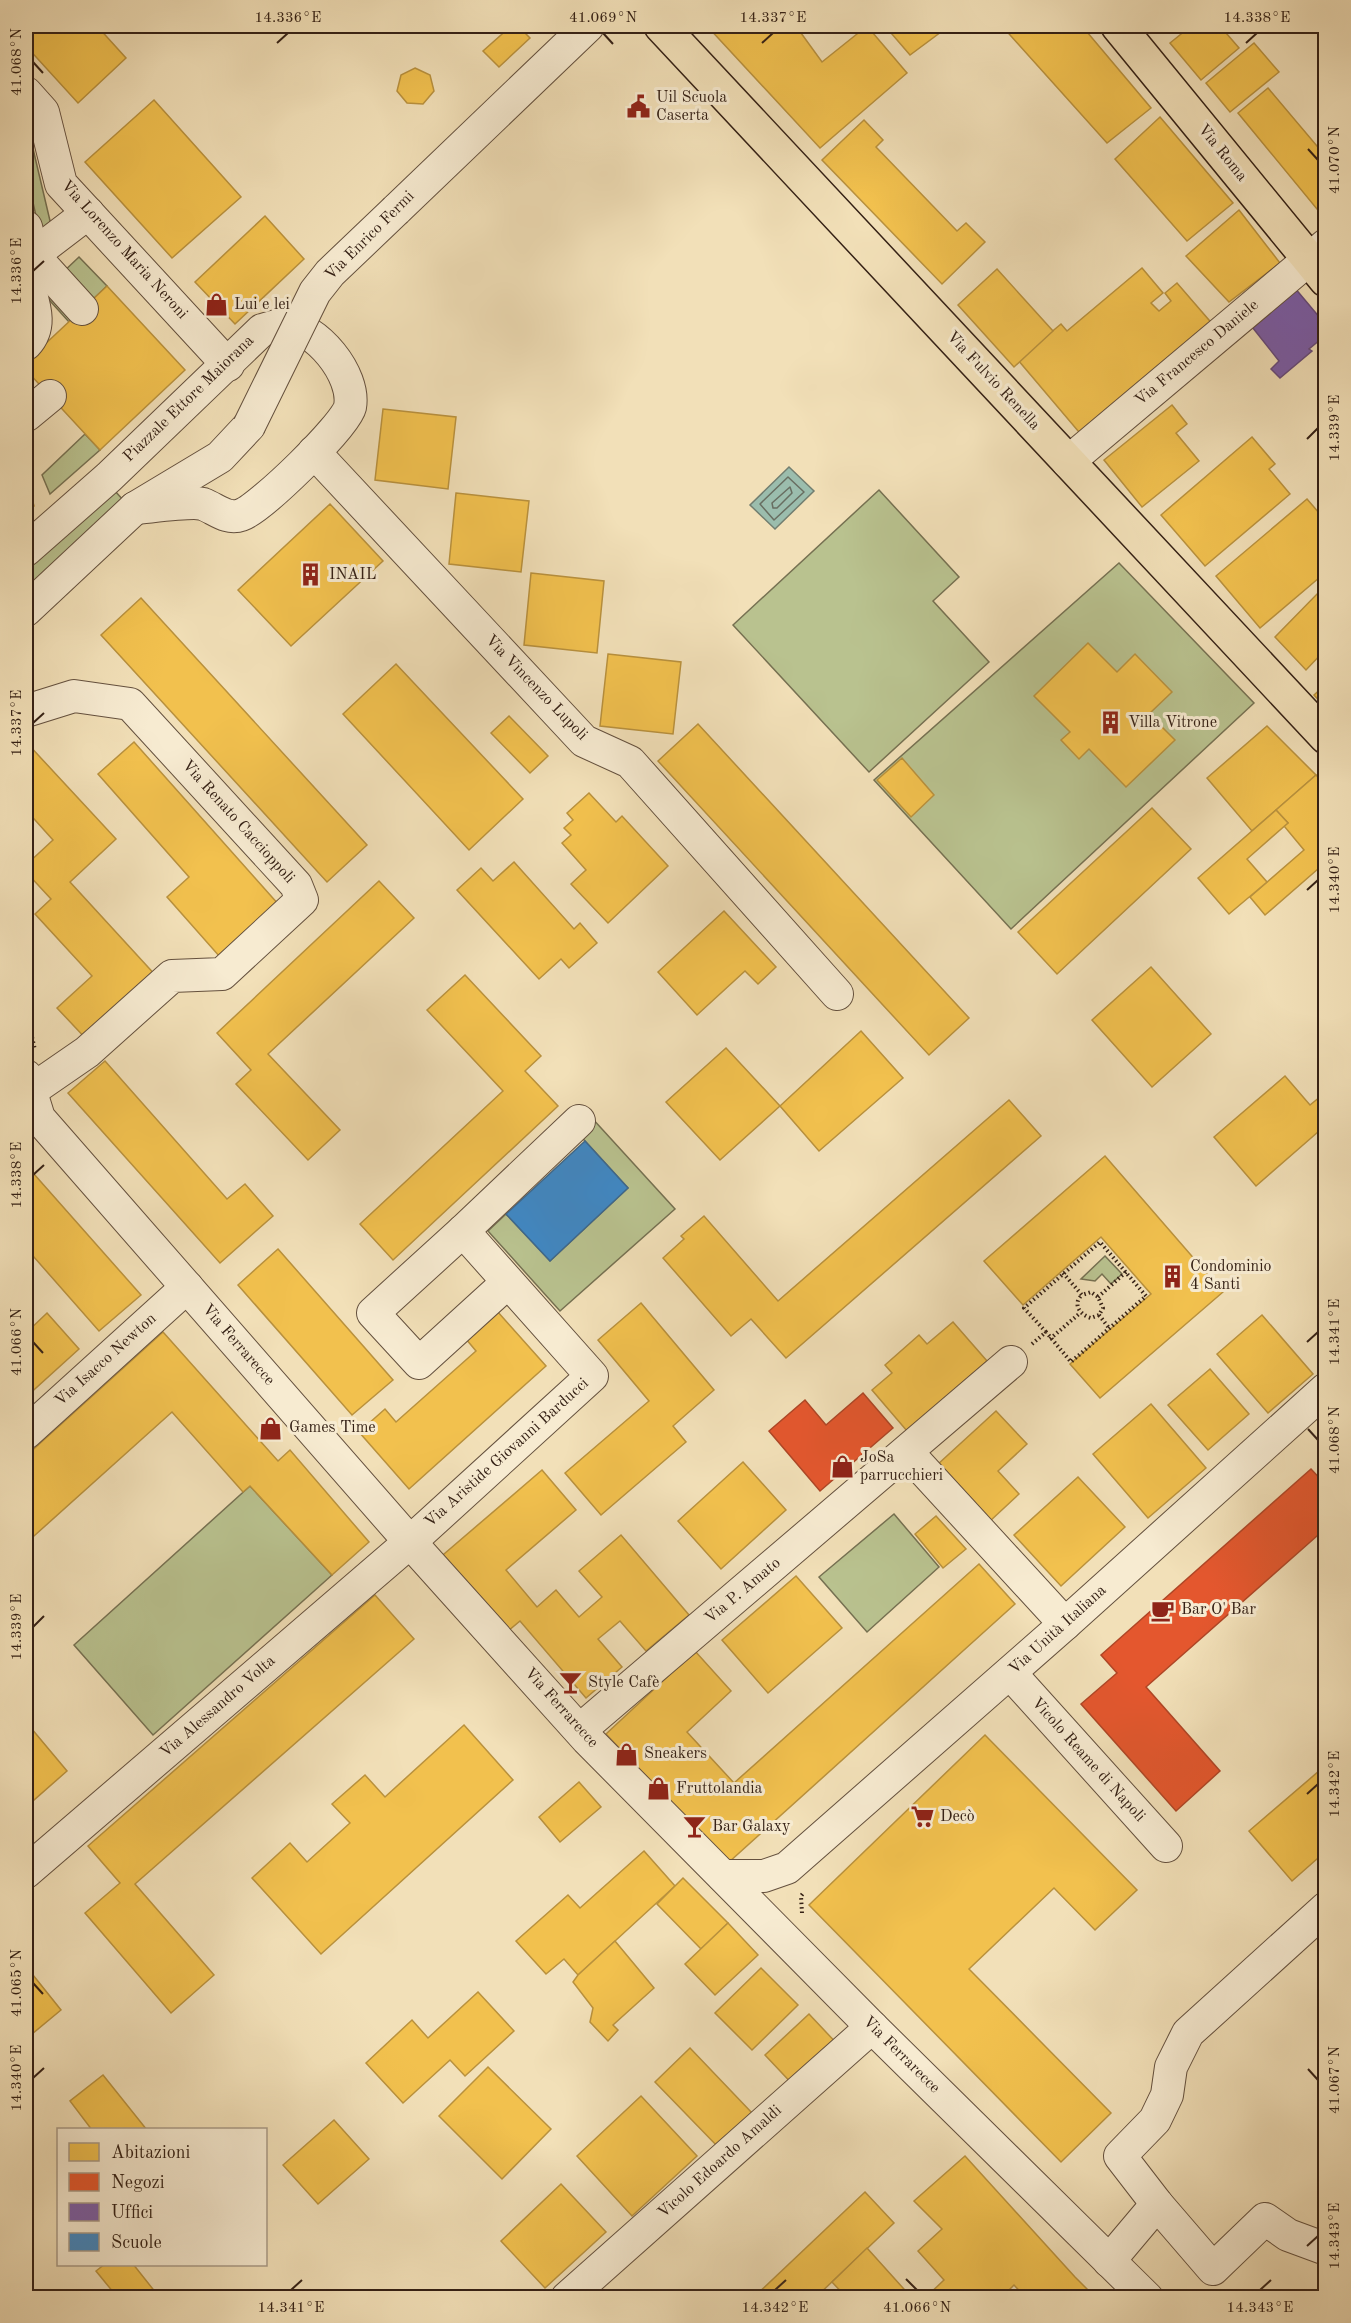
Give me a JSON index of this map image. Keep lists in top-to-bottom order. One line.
{"streets":{"main road":["Via Roma","Via Fulvio Renella"],"street":["Via Enrico Fermi","Via Lorenzo Maria Neroni","Via Francesco Daniele","Piazzale Ettore Maiorana","Via Vincenzo Lupoli","Via Renato Caccioppoli","Via Ferrarecce","Via Isacco Newton","Via Aristide Giovanni Barducci","Via P. Amato","Via Unità Italiana","Via Alessandro Volta","Vicolo Reame di Napoli","Vicolo Edoardo Amaldi"]},"crossings":[["Via Roma","Via Francesco Daniele"],["Via Enrico Fermi","Piazzale Ettore Maiorana"],["Via Lorenzo Maria Neroni","Piazzale Ettore Maiorana"],["Via Francesco Daniele","Via Fulvio Renella"],["Piazzale Ettore Maiorana","Via Vincenzo Lupoli"],["Via Renato Caccioppoli","Via Ferrarecce"],["Via Ferrarecce","Via Isacco Newton"],["Via Ferrarecce","Via Aristide Giovanni Barducci"],["Via Ferrarecce","Via P. Amato"],["Via Ferrarecce","Via Unità Italiana"],["Via Ferrarecce","Via Alessandro Volta"],["Via Ferrarecce","Vicolo Edoardo Amaldi"],["Via Aristide Giovanni Barducci","Via Alessandro Volta"],["Via Unità Italiana","Vicolo Reame di Napoli"]],"places":{"public building":["Uil Scuola Caserta"],"shop":["Lui e lei","Games Time","JoSa parrucchieri","Sneakers","Fruttolandia"],"building":["INAIL","Villa Vitrone","Condominio 4 Santi"],"cafe":["Bar O' Bar"],"bar":["Style Cafè","Bar Galaxy"],"supermarket":["Decò"]},"legend":["Abitazioni","Negozi","Uffici","Scuole"],"coordinates":["14.336°E","41.069°N","14.337°E","14.338°E","41.068°N","41.070°N","14.339°E","14.340°E","14.341°E","41.066°N","14.342°E","41.065°N","41.067°N","14.343°E"]}
